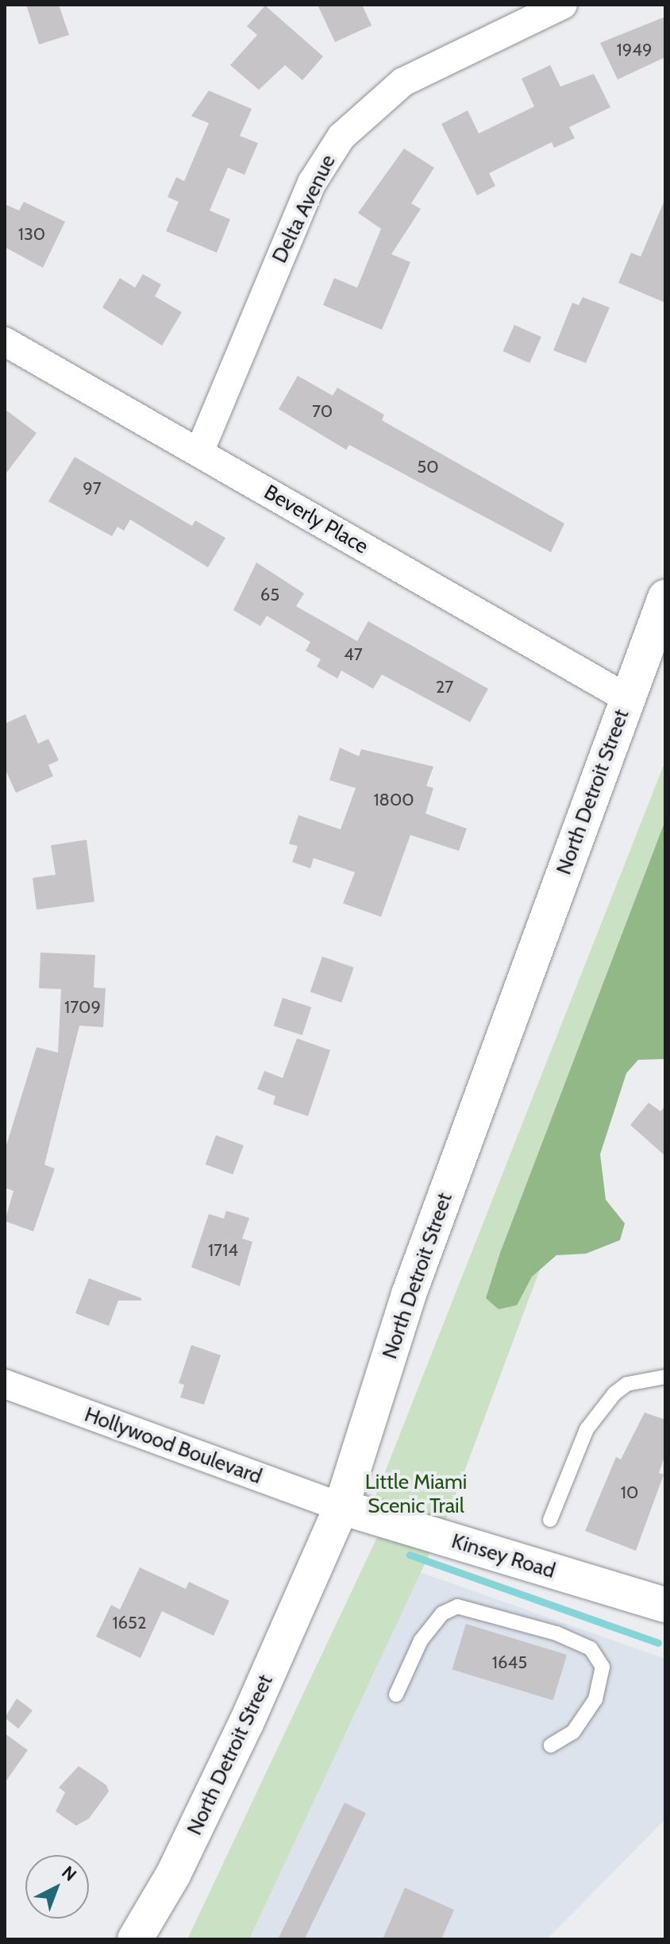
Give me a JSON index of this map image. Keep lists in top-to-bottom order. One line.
{"streets":{"main road":["North Detroit Street","Kinsey Road"],"street":["Delta Avenue","Beverly Place","Hollywood Boulevard"]},"crossings":[["Delta Avenue","Beverly Place"],["Beverly Place","North Detroit Street"],["North Detroit Street","Hollywood Boulevard"],["North Detroit Street","Kinsey Road"],["Hollywood Boulevard","Kinsey Road"]],"parks":["Little Miami Scenic Trail"],"house_numbers":["1949","130","70","50","97","65","47","27","1800","1709","1714","10","1652","1645"],"north":"top right"}
